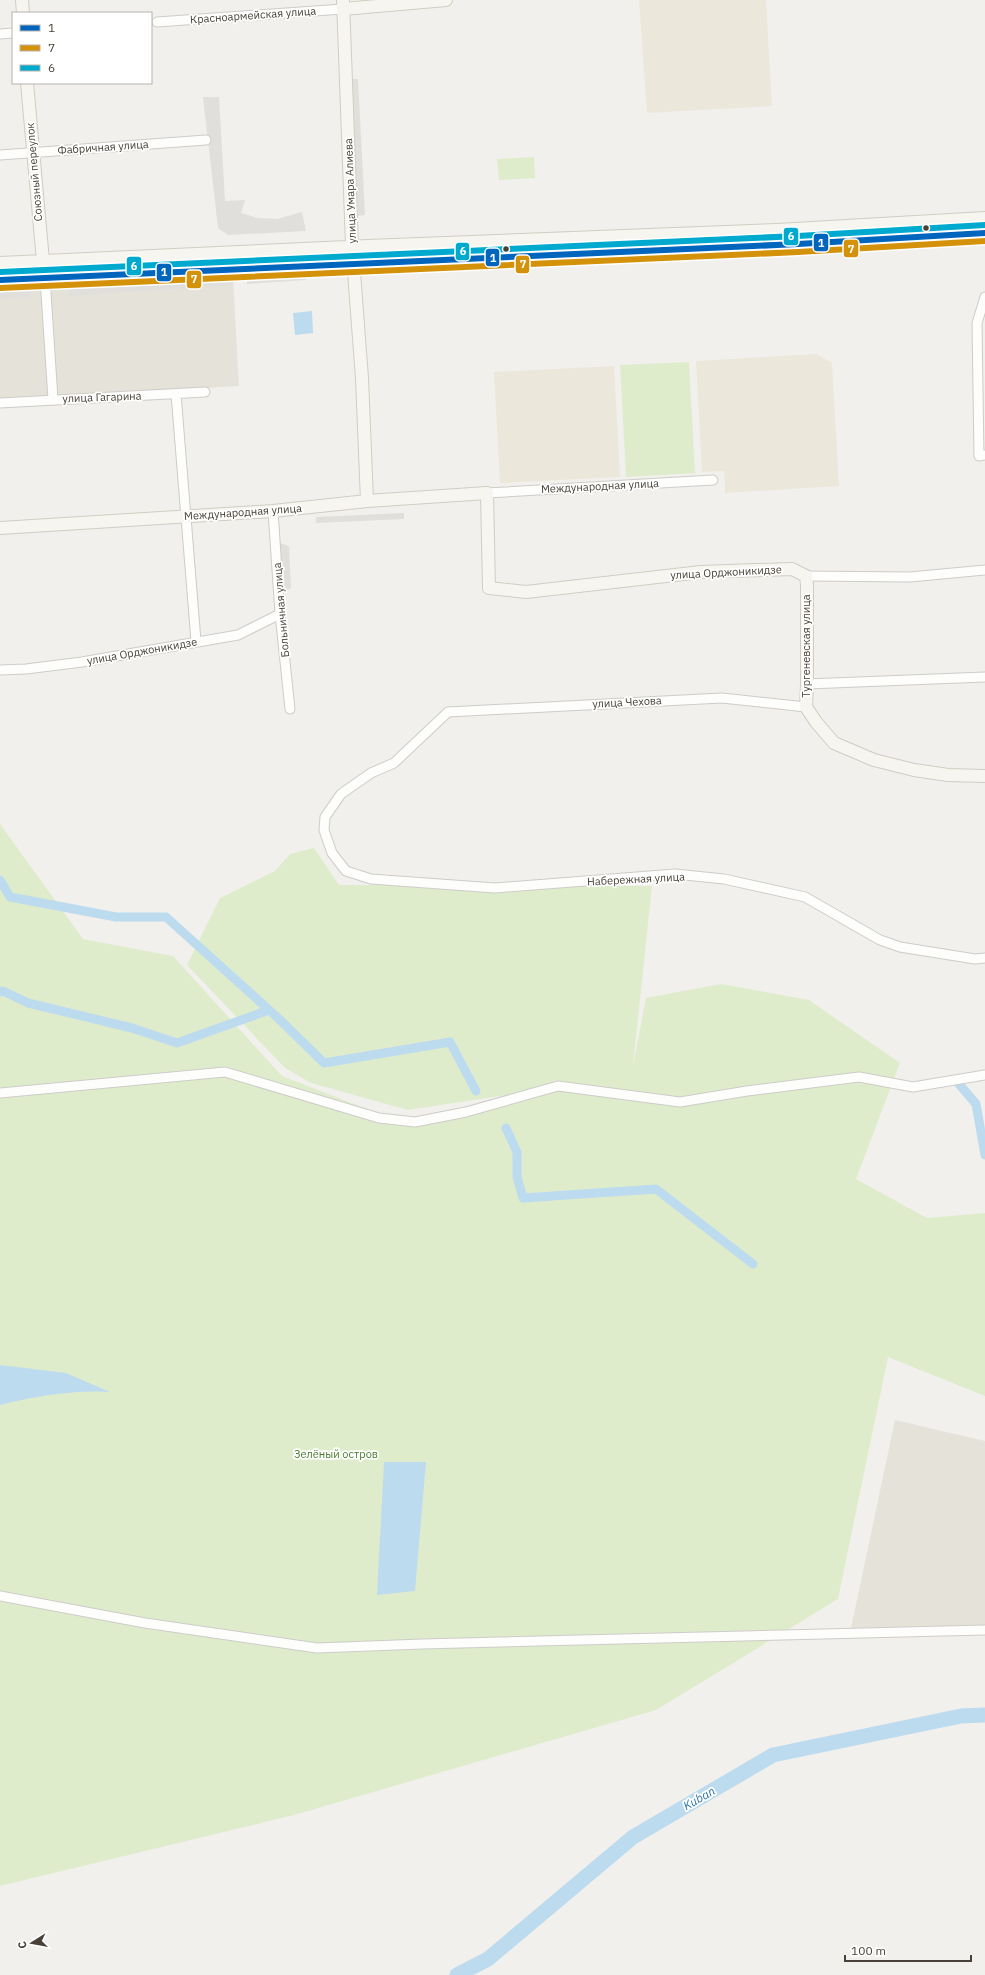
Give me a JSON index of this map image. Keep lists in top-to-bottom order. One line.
{"streets":{"main road":["Красноармейская улица","Союзный переулок","улица Умара Алиева","Международная улица","улица Орджоникидзе","Тургеневская улица"],"street":["Фабричная улица","улица Гагарина","Больничная улица","улица Чехова","Набережная улица"]},"crossings":[["Красноармейская улица","улица Умара Алиева"],["Фабричная улица","Союзный переулок"],["улица Умара Алиева","Международная улица"],["Международная улица","улица Орджоникидзе"],["Международная улица","Больничная улица"],["улица Орджоникидзе","Больничная улица"],["улица Орджоникидзе","Тургеневская улица"],["Тургеневская улица","улица Чехова"],["улица Чехова","Набережная улица"]],"water":["Kuban"],"parks":["Зелёный остров"],"lines":["transit line 6","transit line 1","transit line 7"],"legend":["1","7","6"],"scale_bar":"100 m","north":"left"}
